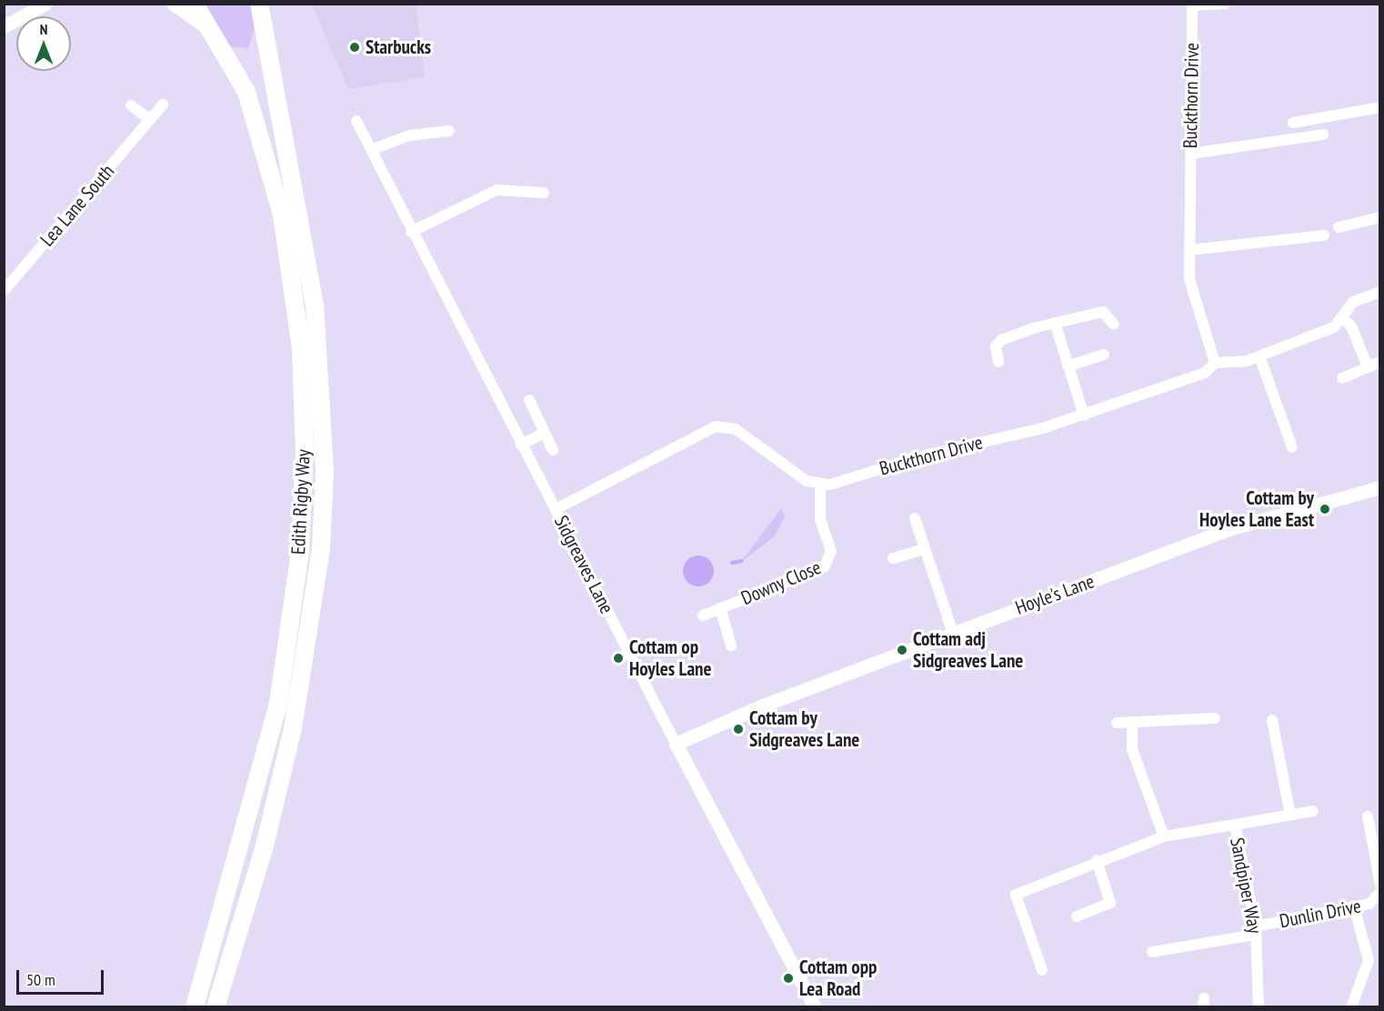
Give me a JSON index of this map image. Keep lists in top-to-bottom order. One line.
{"streets":{"highway":["Edith Rigby Way"],"street":["Buckthorn Drive","Lea Lane South","Sidgreaves Lane","Downy Close","Hoyle's Lane","Sandpiper Way","Dunlin Drive"]},"crossings":[["Buckthorn Drive","Downy Close"],["Sidgreaves Lane","Hoyle's Lane"],["Sandpiper Way","Dunlin Drive"]],"places":["Starbucks","Cottam by Hoyles Lane East","Cottam adj Sidgreaves Lane","Cottam op Hoyles Lane","Cottam by Sidgreaves Lane","Cottam opp Lea Road"],"scale_bar":"50 m","north":"top"}
